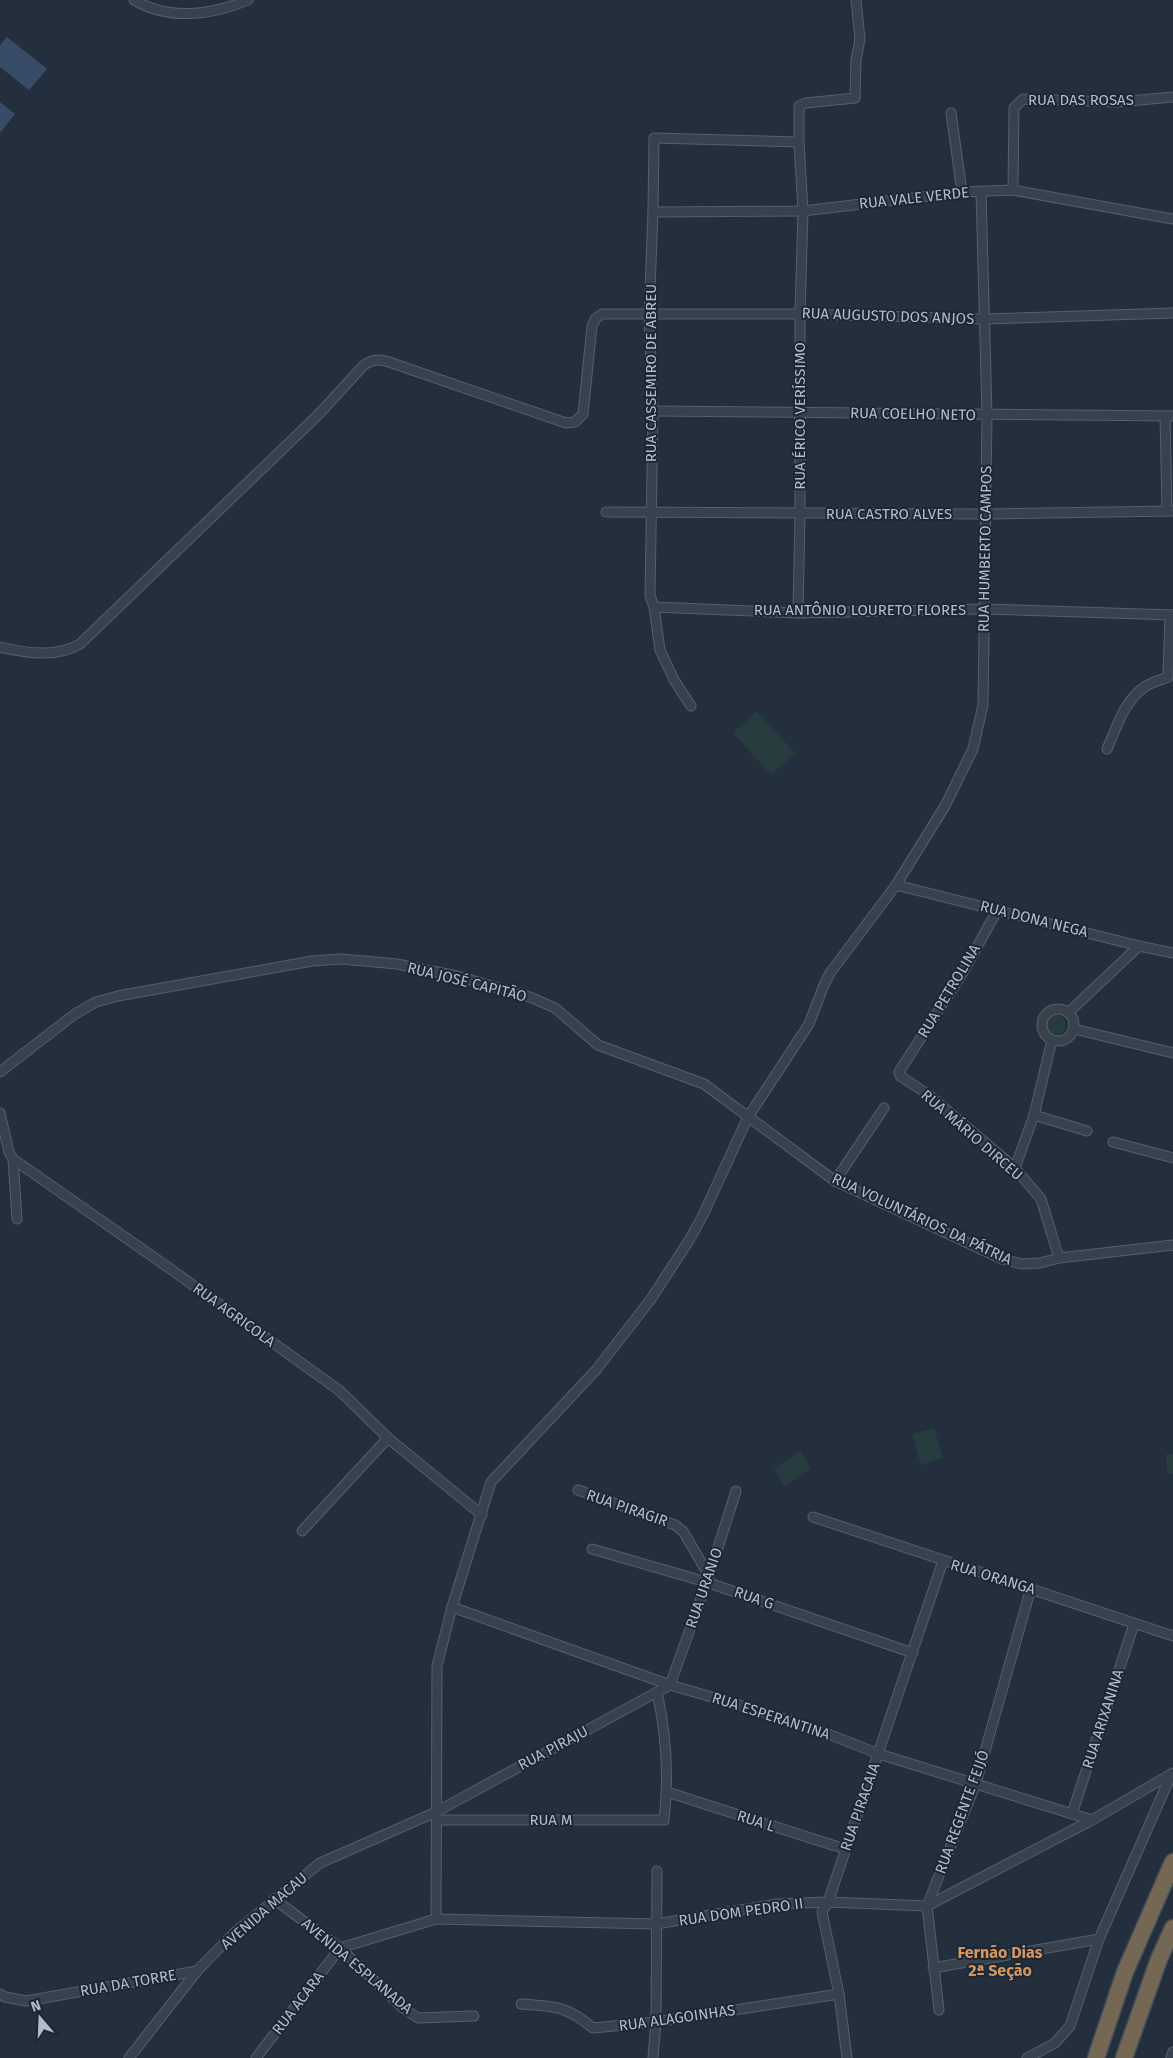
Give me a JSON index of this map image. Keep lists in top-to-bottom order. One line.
{"streets":{"street":["RUA DAS ROSAS","RUA VALE VERDE","RUA AUGUSTO DOS ANJOS","RUA CASSEMIRO DE ABREU","RUA COELHO NETO","RUA ÉRICO VERÍSSIMO","RUA CASTRO ALVES","RUA HUMBERTO CAMPOS","RUA ANTÔNIO LOURETO FLORES","RUA DONA NEGA","RUA JOSÉ CAPITÃO","RUA PETROLINA","RUA MÁRIO DIRCEU","RUA VOLUNTÁRIOS DA PÁTRIA","RUA AGRICOLA","RUA PIRAGIR","RUA ORANGA","RUA URANIO","RUA G","RUA ESPERANTINA","RUA ARIXANINA","RUA PIRAJU","RUA PIRACAIA","RUA REGENTE FEIJÓ","RUA M","RUA L","AVENIDA MACAU","RUA DOM PEDRO II","AVENIDA ESPLANADA","RUA DA TORRE","RUA ACARA","RUA ALAGOINHAS"]},"crossings":[["RUA DAS ROSAS","RUA VALE VERDE"],["RUA VALE VERDE","RUA CASSEMIRO DE ABREU"],["RUA VALE VERDE","RUA ÉRICO VERÍSSIMO"],["RUA VALE VERDE","RUA HUMBERTO CAMPOS"],["RUA AUGUSTO DOS ANJOS","RUA CASSEMIRO DE ABREU"],["RUA AUGUSTO DOS ANJOS","RUA ÉRICO VERÍSSIMO"],["RUA AUGUSTO DOS ANJOS","RUA HUMBERTO CAMPOS"],["RUA CASSEMIRO DE ABREU","RUA COELHO NETO"],["RUA CASSEMIRO DE ABREU","RUA ÉRICO VERÍSSIMO"],["RUA CASSEMIRO DE ABREU","RUA CASTRO ALVES"],["RUA CASSEMIRO DE ABREU","RUA ANTÔNIO LOURETO FLORES"],["RUA COELHO NETO","RUA ÉRICO VERÍSSIMO"],["RUA COELHO NETO","RUA HUMBERTO CAMPOS"],["RUA ÉRICO VERÍSSIMO","RUA CASTRO ALVES"],["RUA ÉRICO VERÍSSIMO","RUA ANTÔNIO LOURETO FLORES"],["RUA CASTRO ALVES","RUA HUMBERTO CAMPOS"],["RUA HUMBERTO CAMPOS","RUA ANTÔNIO LOURETO FLORES"],["RUA HUMBERTO CAMPOS","RUA DONA NEGA"],["RUA HUMBERTO CAMPOS","RUA JOSÉ CAPITÃO"],["RUA HUMBERTO CAMPOS","RUA VOLUNTÁRIOS DA PÁTRIA"],["RUA HUMBERTO CAMPOS","RUA AGRICOLA"],["RUA HUMBERTO CAMPOS","RUA ESPERANTINA"],["RUA HUMBERTO CAMPOS","RUA PIRAJU"],["RUA HUMBERTO CAMPOS","RUA M"],["RUA HUMBERTO CAMPOS","AVENIDA MACAU"],["RUA HUMBERTO CAMPOS","RUA DOM PEDRO II"],["RUA DONA NEGA","RUA PETROLINA"],["RUA JOSÉ CAPITÃO","RUA VOLUNTÁRIOS DA PÁTRIA"],["RUA PETROLINA","RUA MÁRIO DIRCEU"],["RUA MÁRIO DIRCEU","RUA VOLUNTÁRIOS DA PÁTRIA"],["RUA PIRAGIR","RUA URANIO"],["RUA PIRAGIR","RUA G"],["RUA ORANGA","RUA ARIXANINA"],["RUA ORANGA","RUA PIRACAIA"],["RUA ORANGA","RUA REGENTE FEIJÓ"],["RUA URANIO","RUA G"],["RUA URANIO","RUA ESPERANTINA"],["RUA URANIO","RUA PIRAJU"],["RUA G","RUA PIRACAIA"],["RUA ESPERANTINA","RUA ARIXANINA"],["RUA ESPERANTINA","RUA PIRAJU"],["RUA ESPERANTINA","RUA PIRACAIA"],["RUA ESPERANTINA","RUA REGENTE FEIJÓ"],["RUA ESPERANTINA","RUA DOM PEDRO II"],["RUA PIRAJU","RUA M"],["RUA PIRAJU","AVENIDA MACAU"],["RUA PIRACAIA","RUA L"],["RUA PIRACAIA","RUA DOM PEDRO II"],["RUA PIRACAIA","RUA ALAGOINHAS"],["RUA REGENTE FEIJÓ","RUA DOM PEDRO II"],["RUA M","RUA L"],["RUA M","AVENIDA MACAU"],["AVENIDA MACAU","AVENIDA ESPLANADA"],["AVENIDA MACAU","RUA DA TORRE"],["RUA DOM PEDRO II","AVENIDA ESPLANADA"],["RUA DOM PEDRO II","RUA ACARA"],["AVENIDA ESPLANADA","RUA ACARA"]],"districts":["Fernão Dias 2ª Seção"],"north":"top"}
